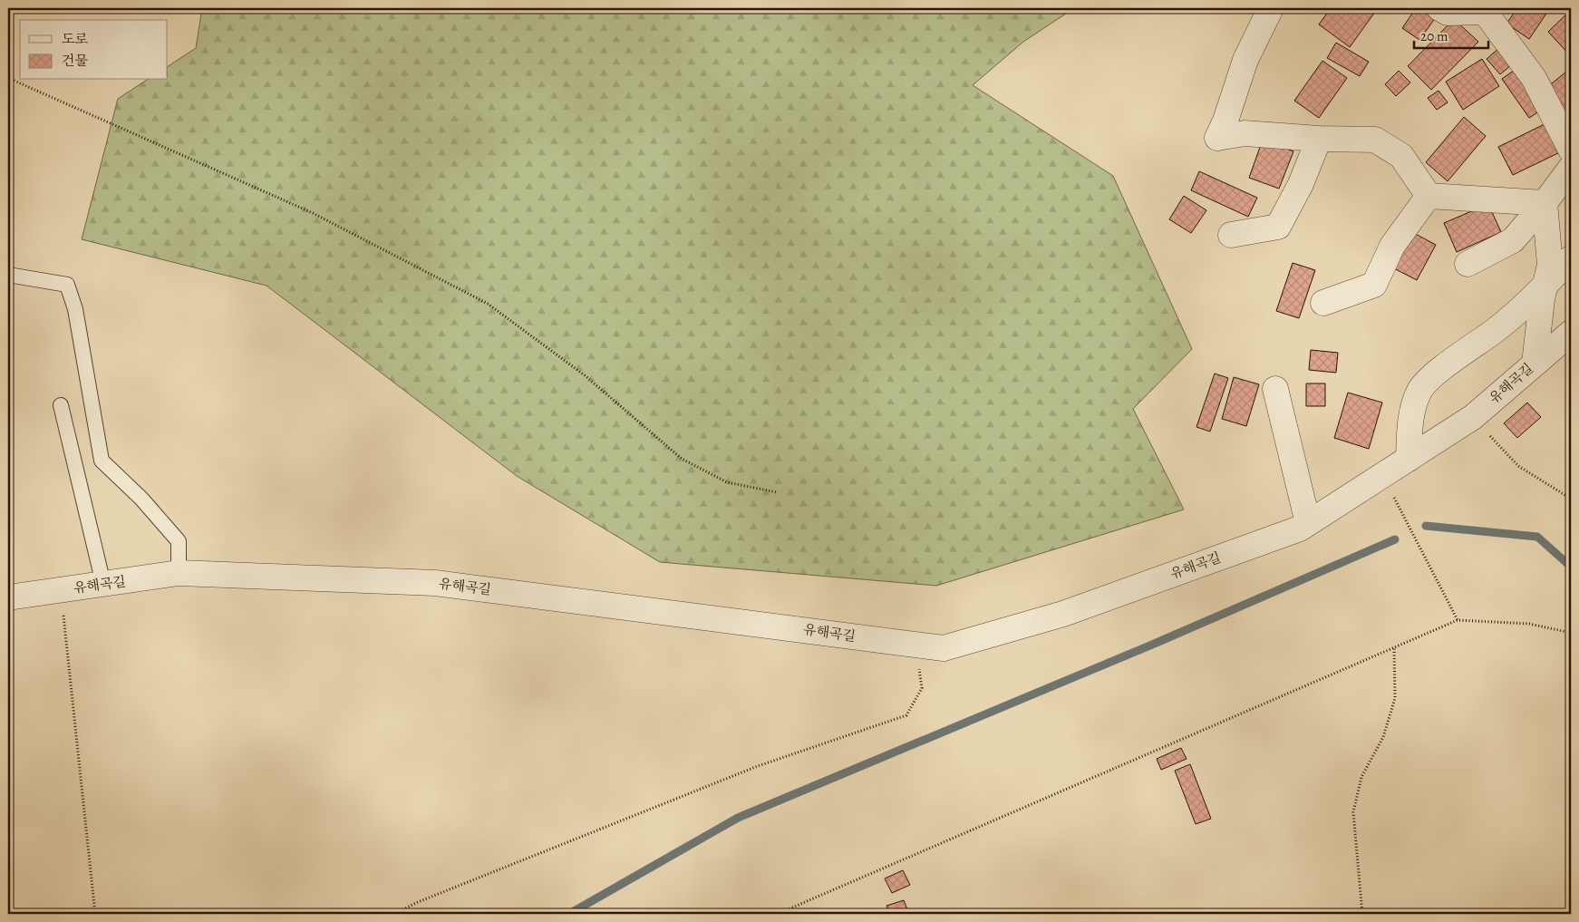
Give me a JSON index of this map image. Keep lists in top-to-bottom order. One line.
{"streets":{"street":["유해곡길"]},"legend":["도로","건물"],"scale_bar":"20 m"}
